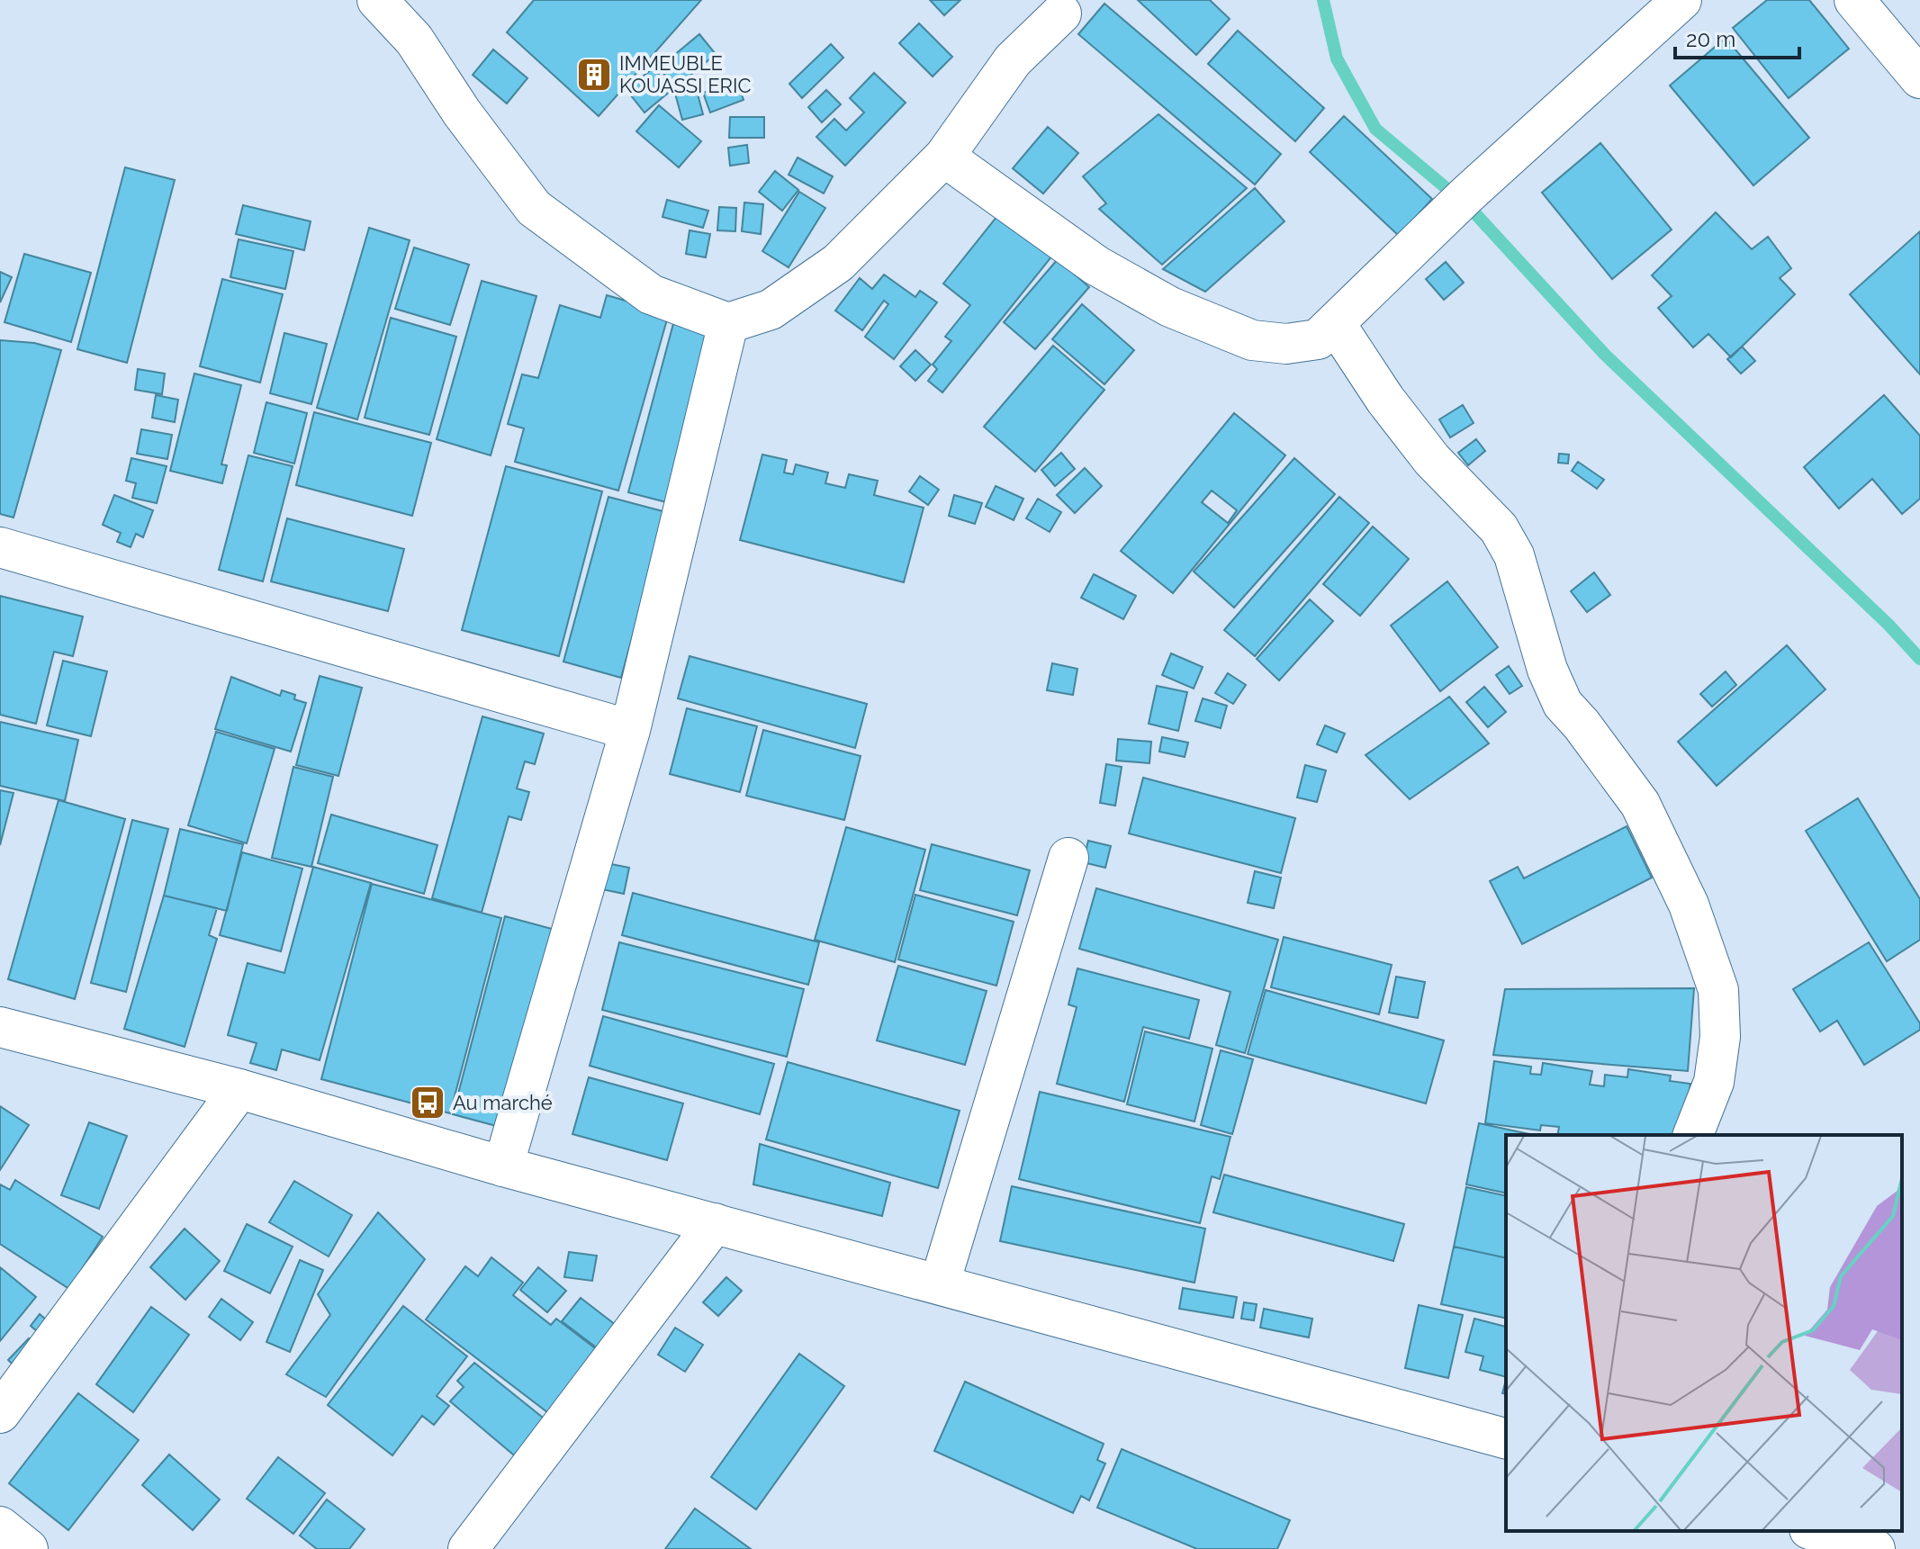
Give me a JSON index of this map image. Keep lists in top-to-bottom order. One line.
{"places":{"building":["IMMEUBLE KOUASSI ERIC"],"bus stop":["Au marché"]},"scale_bar":"20 m"}
